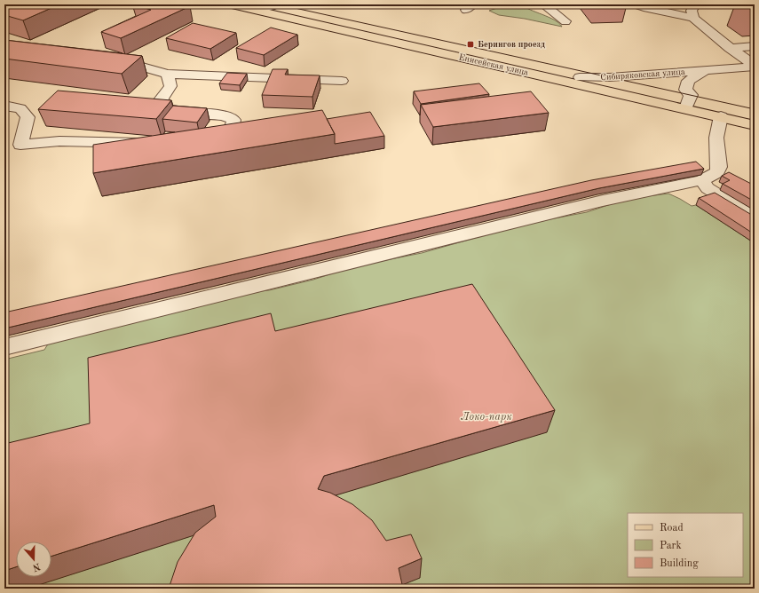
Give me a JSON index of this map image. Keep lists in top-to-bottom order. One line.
{"streets":{"main road":["Енисейская улица"],"street":["Сибиряковская улица"]},"crossings":[["Енисейская улица","Сибиряковская улица"]],"parks":["Локо-парк"],"places":{"transit":["Берингов проезд"]},"legend":["Road","Park","Building"],"north":"bottom"}
